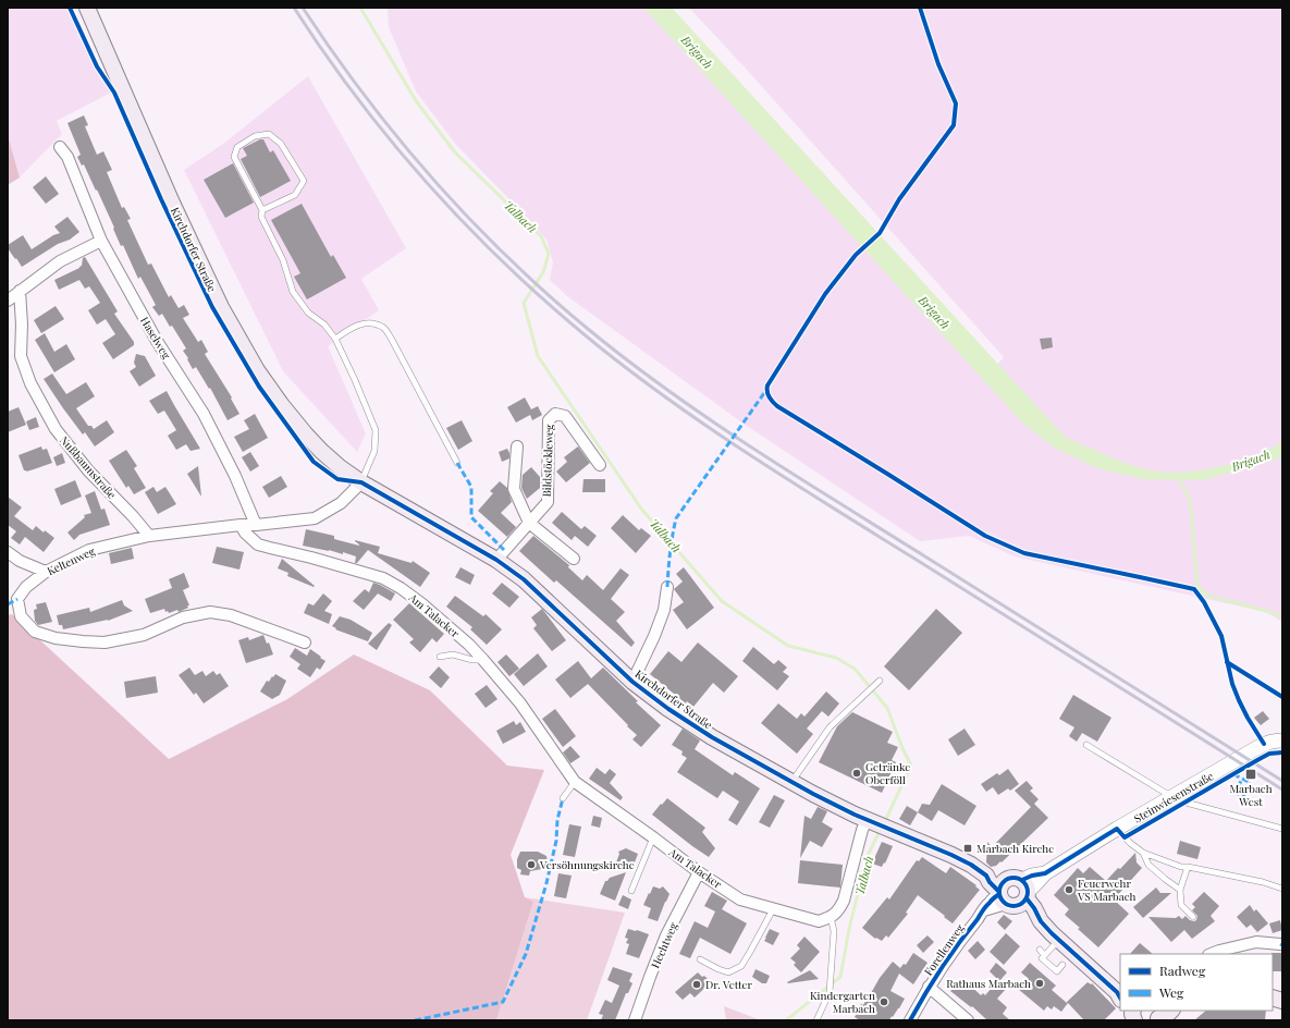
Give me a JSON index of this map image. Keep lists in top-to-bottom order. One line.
{"streets":{"main road":["Kirchdorfer Straße"],"street":["Haselweg","Bildstöckleweg","Nußbaumstraße","Keltenweg","Am Talacker","Steinwiesenstraße","Hechtweg","Forellenweg"]},"crossings":[["Kirchdorfer Straße","Bildstöckleweg"],["Kirchdorfer Straße","Keltenweg"],["Kirchdorfer Straße","Steinwiesenstraße"],["Kirchdorfer Straße","Forellenweg"],["Haselweg","Keltenweg"],["Nußbaumstraße","Keltenweg"],["Keltenweg","Am Talacker"],["Am Talacker","Hechtweg"],["Steinwiesenstraße","Forellenweg"]],"water":["Brigach","Talbach"],"places":{"other":["Getränke Oberföll","Versöhnungskirche","Feuerwehr VS Marbach","Rathaus Marbach","Dr. Vetter","Kindergarten Marbach"],"transit":["Marbach West","Marbach Kirche"]},"legend":["Radweg","Weg"]}
